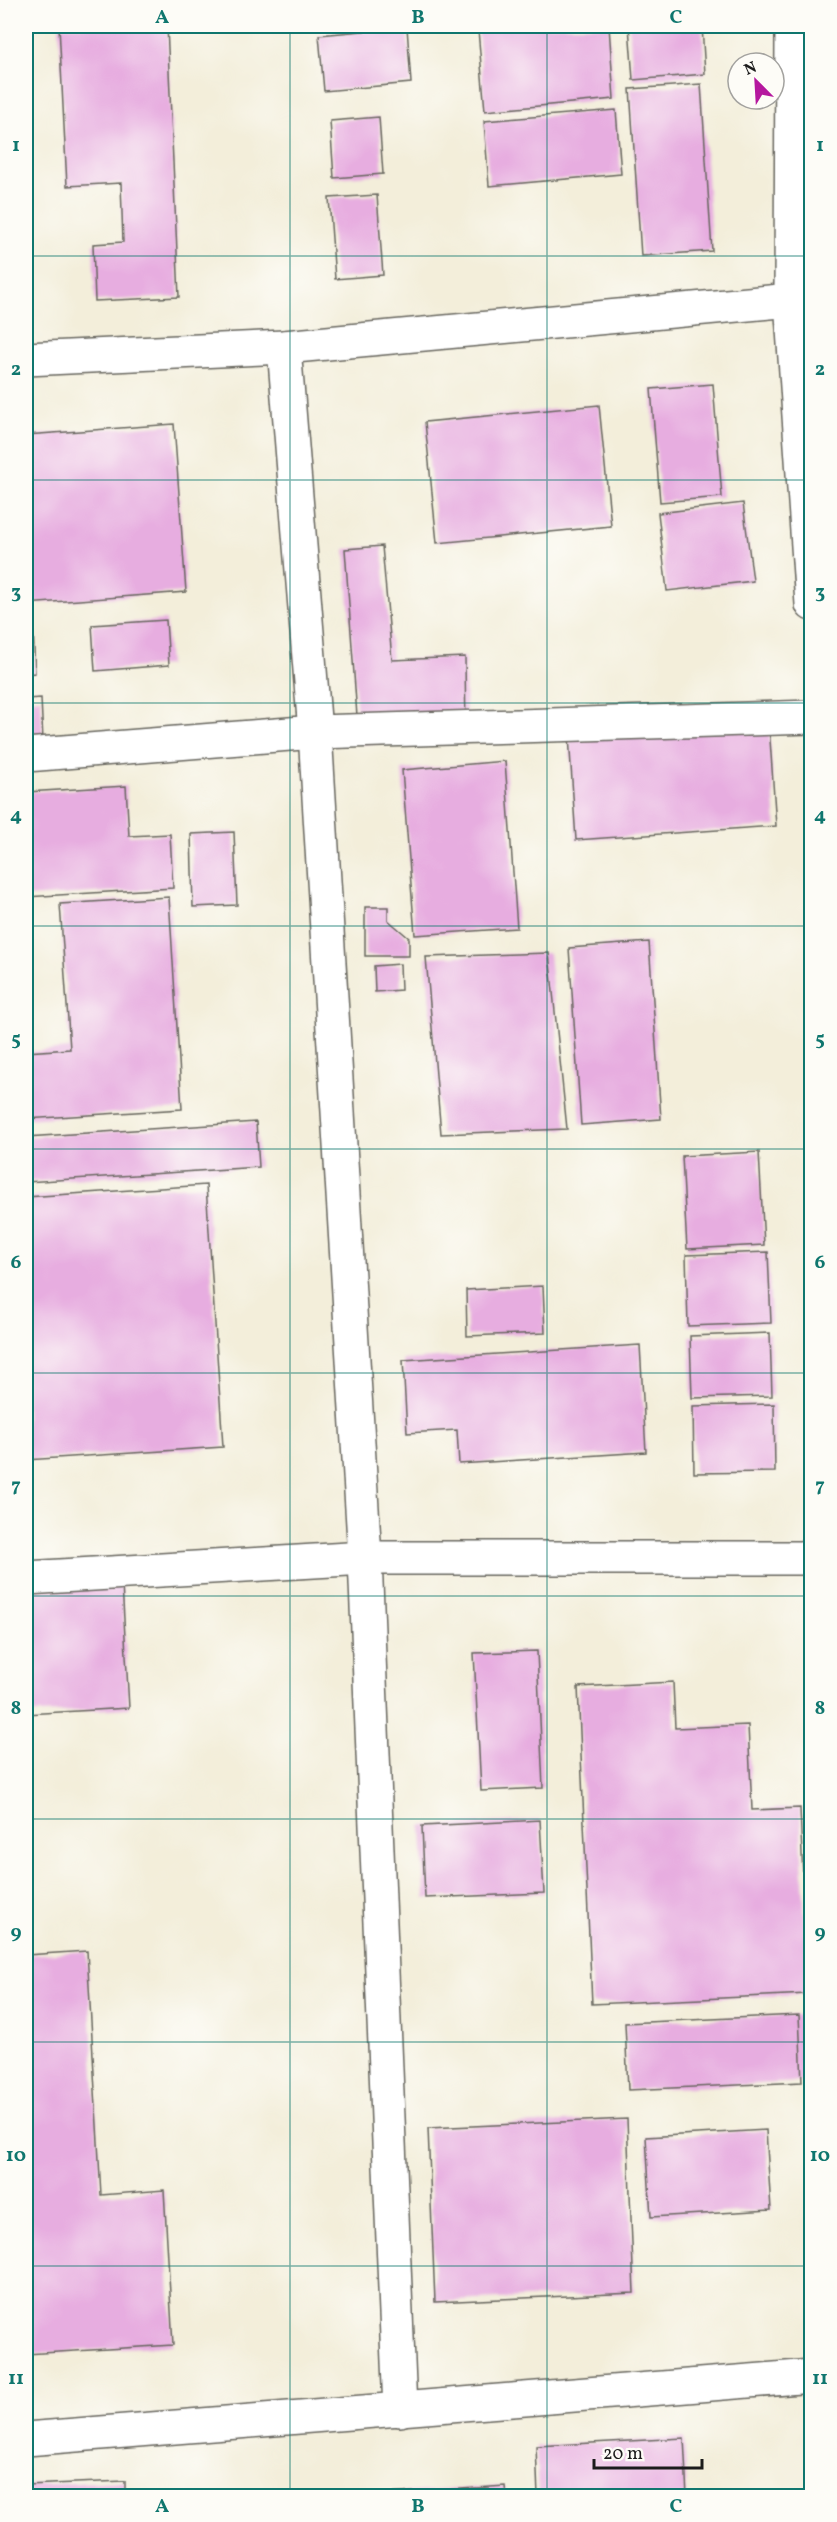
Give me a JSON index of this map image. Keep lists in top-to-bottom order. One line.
{"scale_bar":"20 m","north":"top left","grid":{"columns":["A","B","C"],"rows":["1","2","3","4","5","6","7","8","9","10","11"]}}
